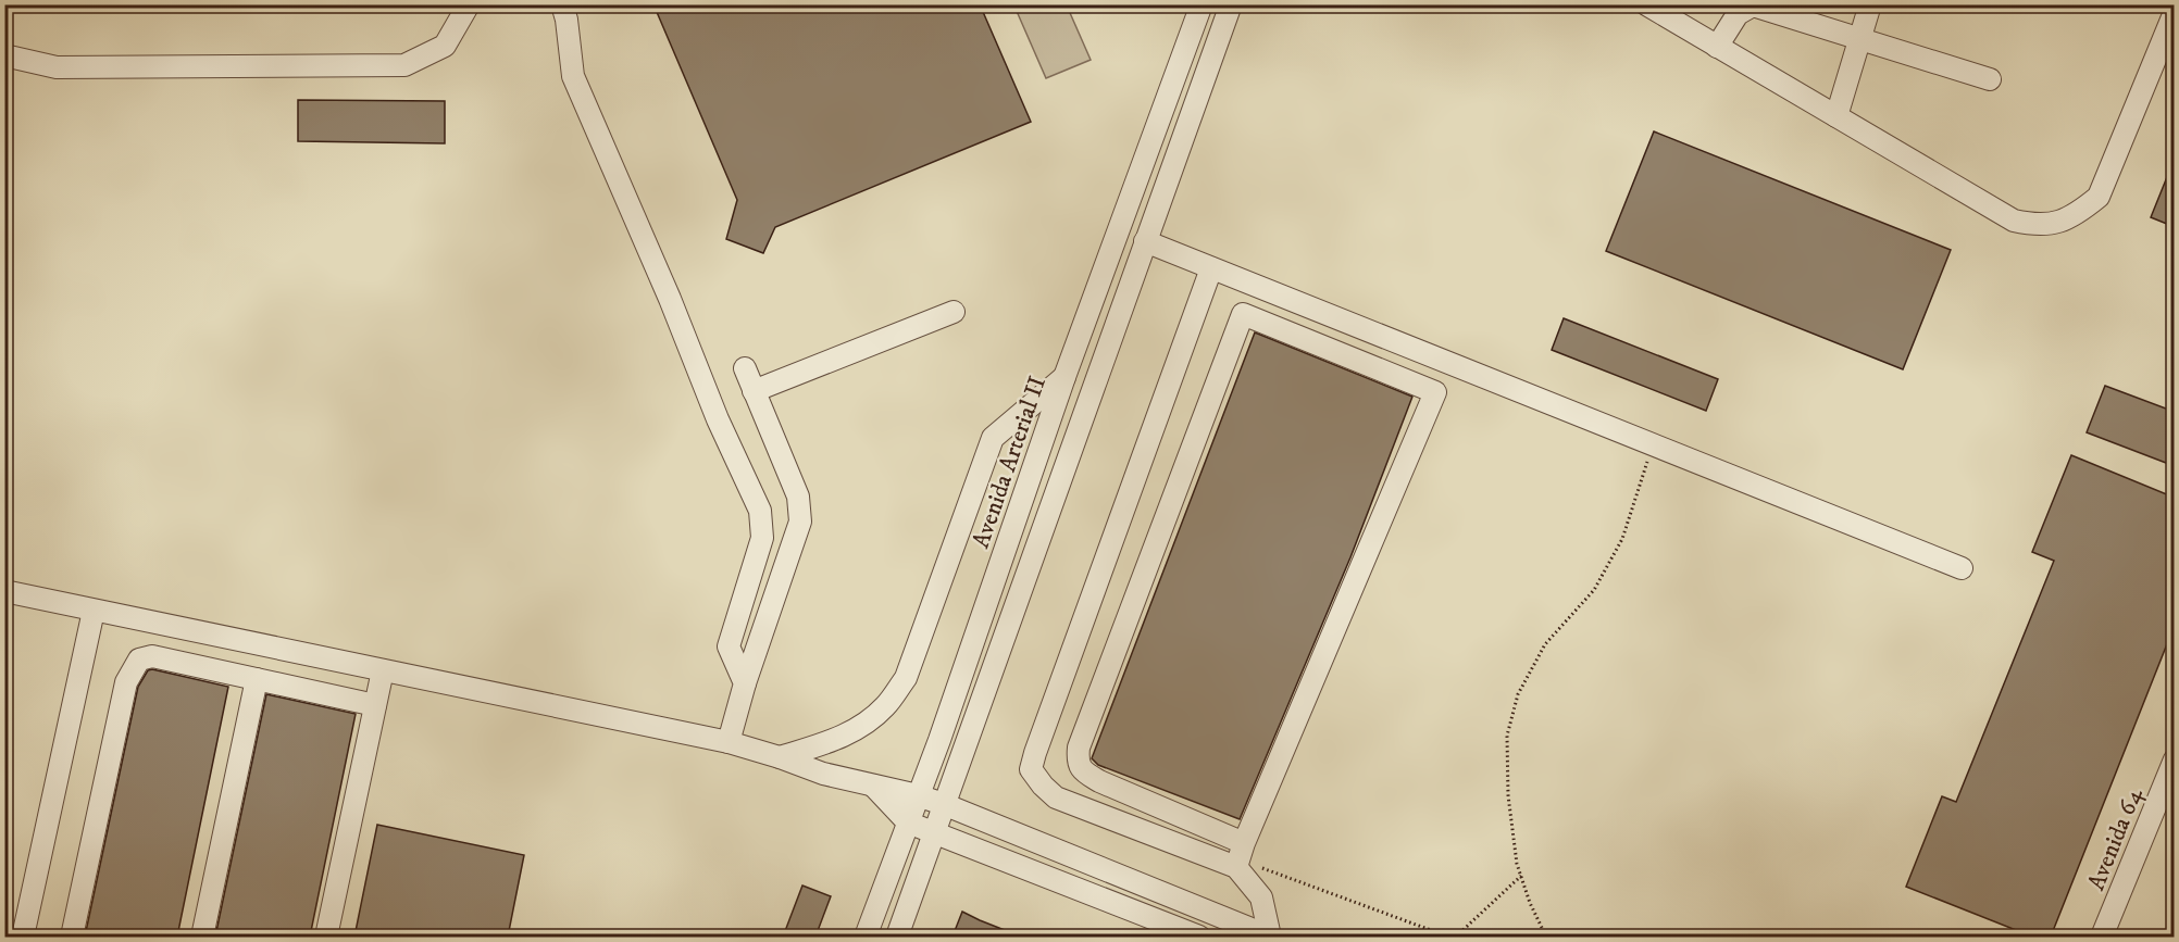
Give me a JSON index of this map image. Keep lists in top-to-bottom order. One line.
{"streets":{"street":["Avenida Arterial II","Avenida 64"]}}
